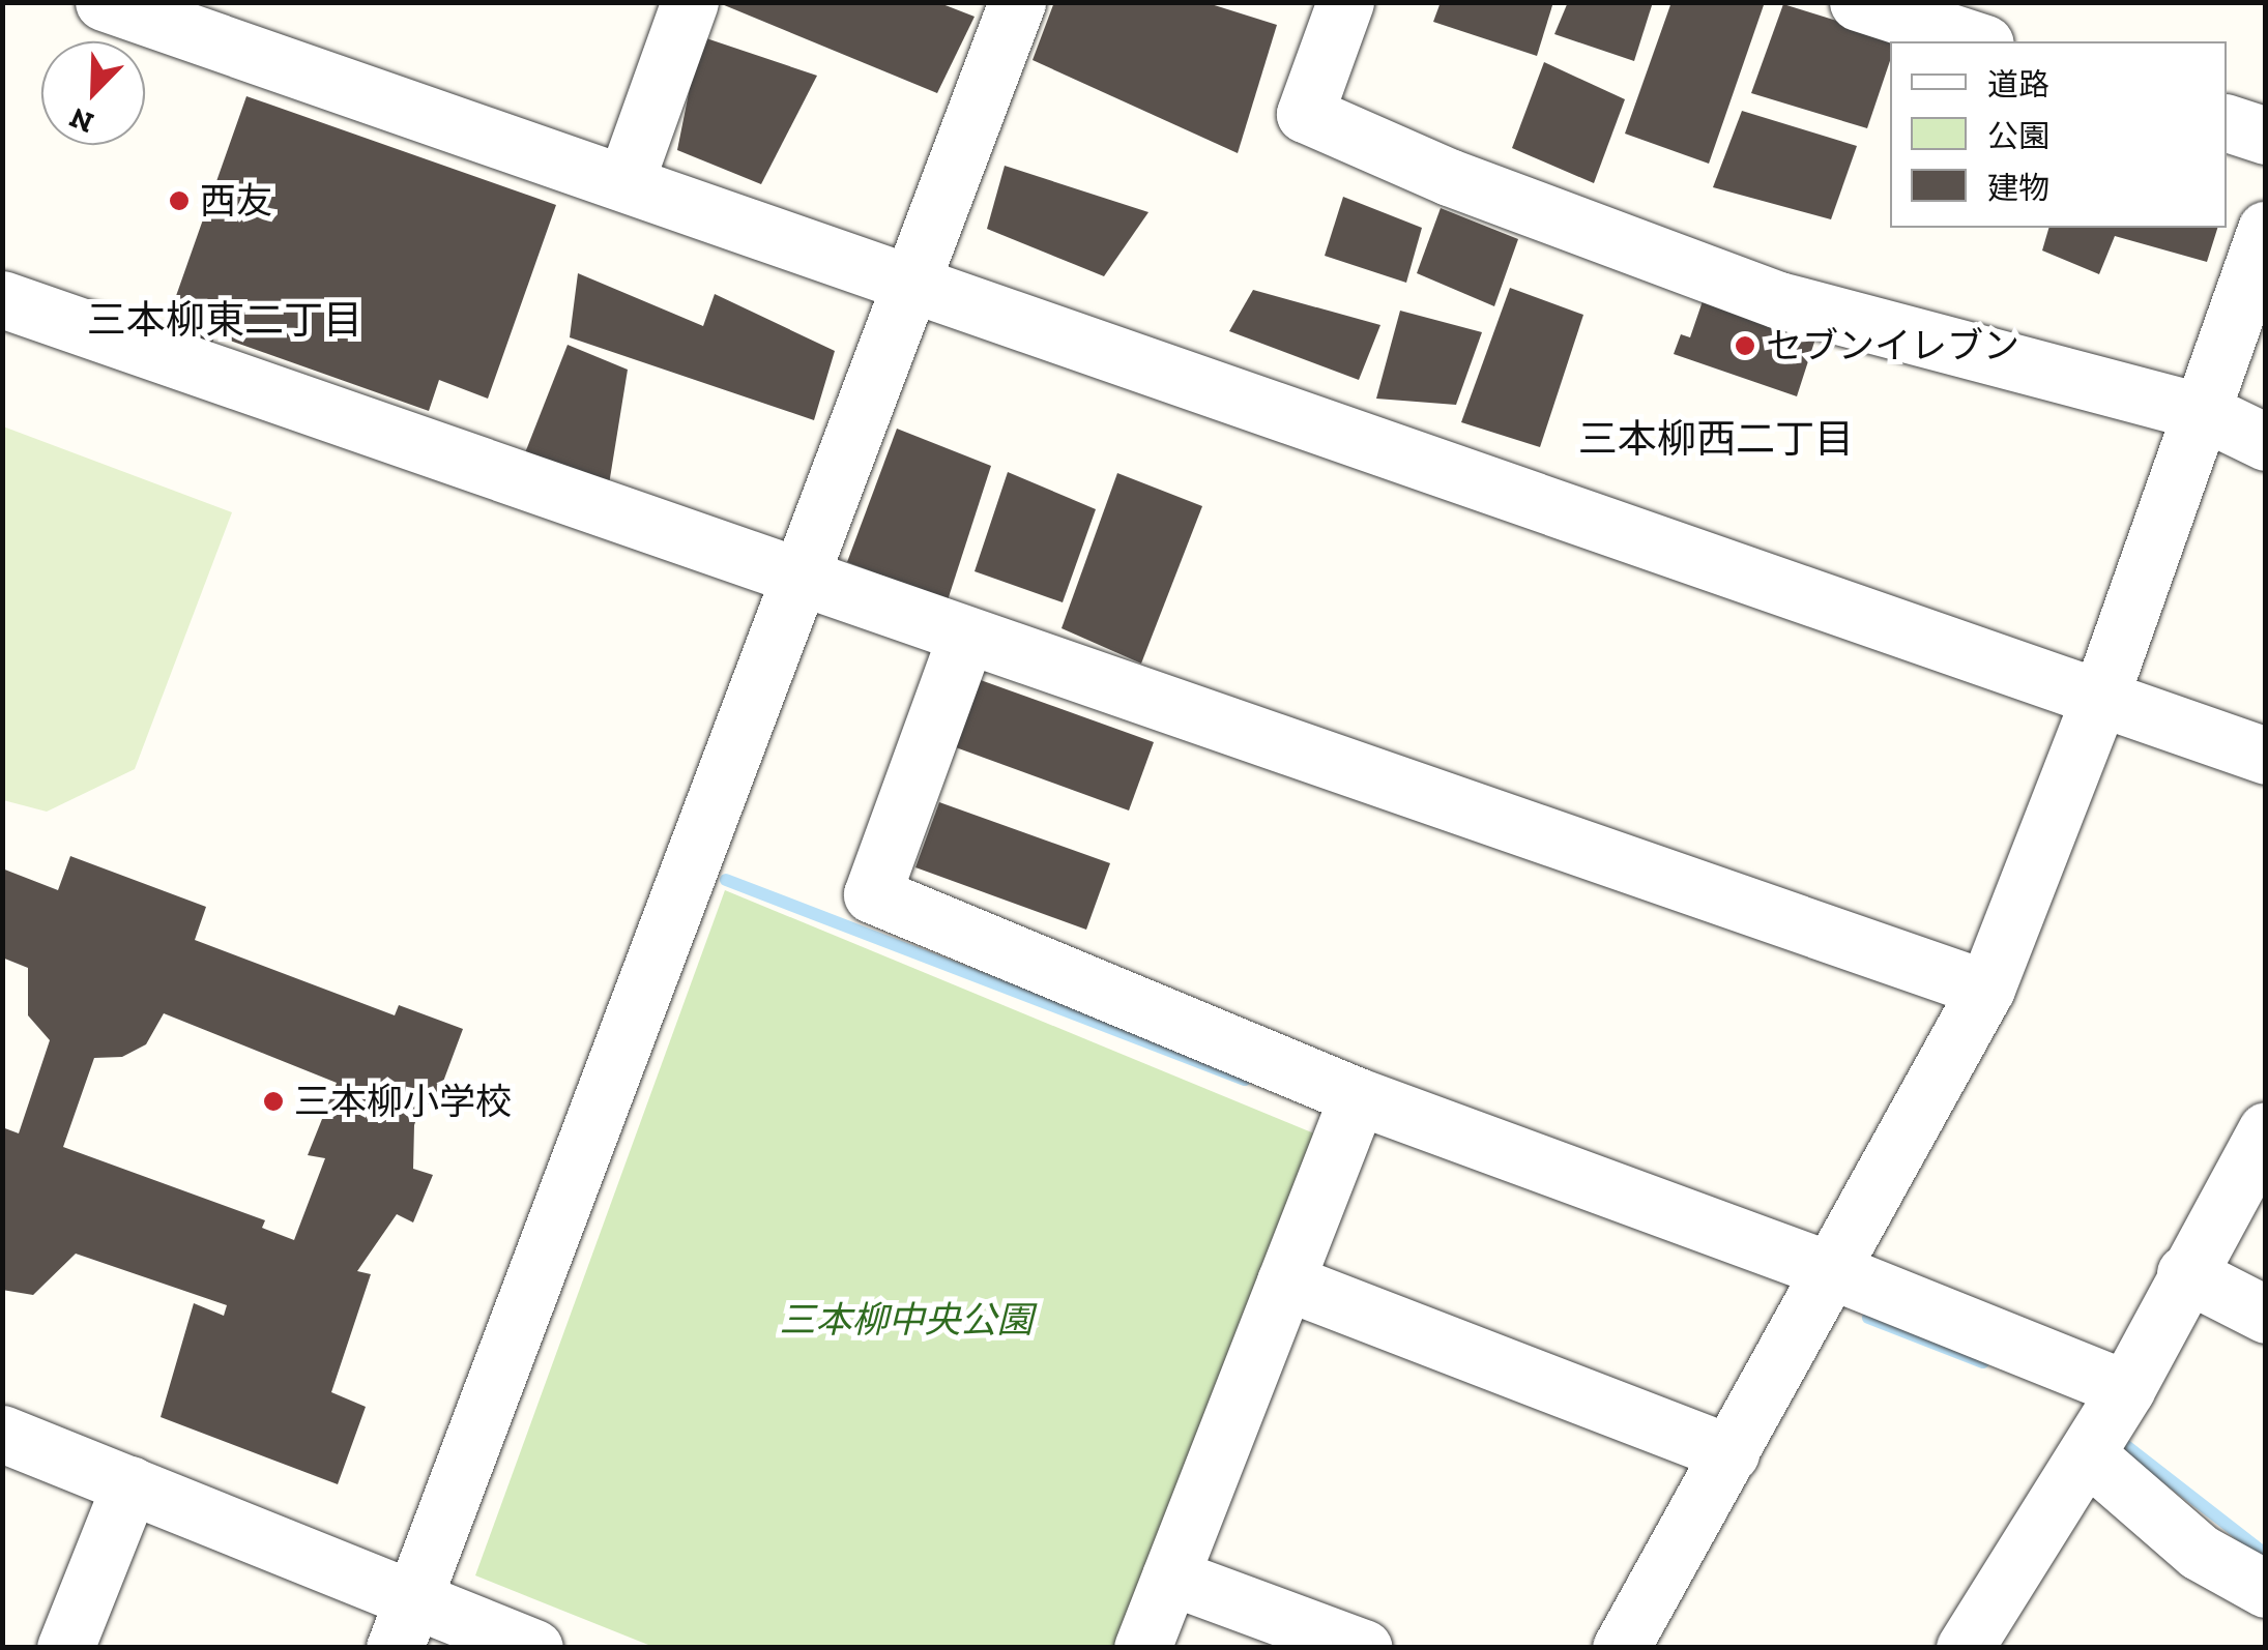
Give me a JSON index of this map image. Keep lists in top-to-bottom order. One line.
{"districts":["三本柳東二丁目","三本柳西二丁目"],"parks":["三本柳中央公園"],"places":["西友","セブンイレブン","三本柳小学校"],"legend":["道路","公園","建物"],"north":"bottom left"}
